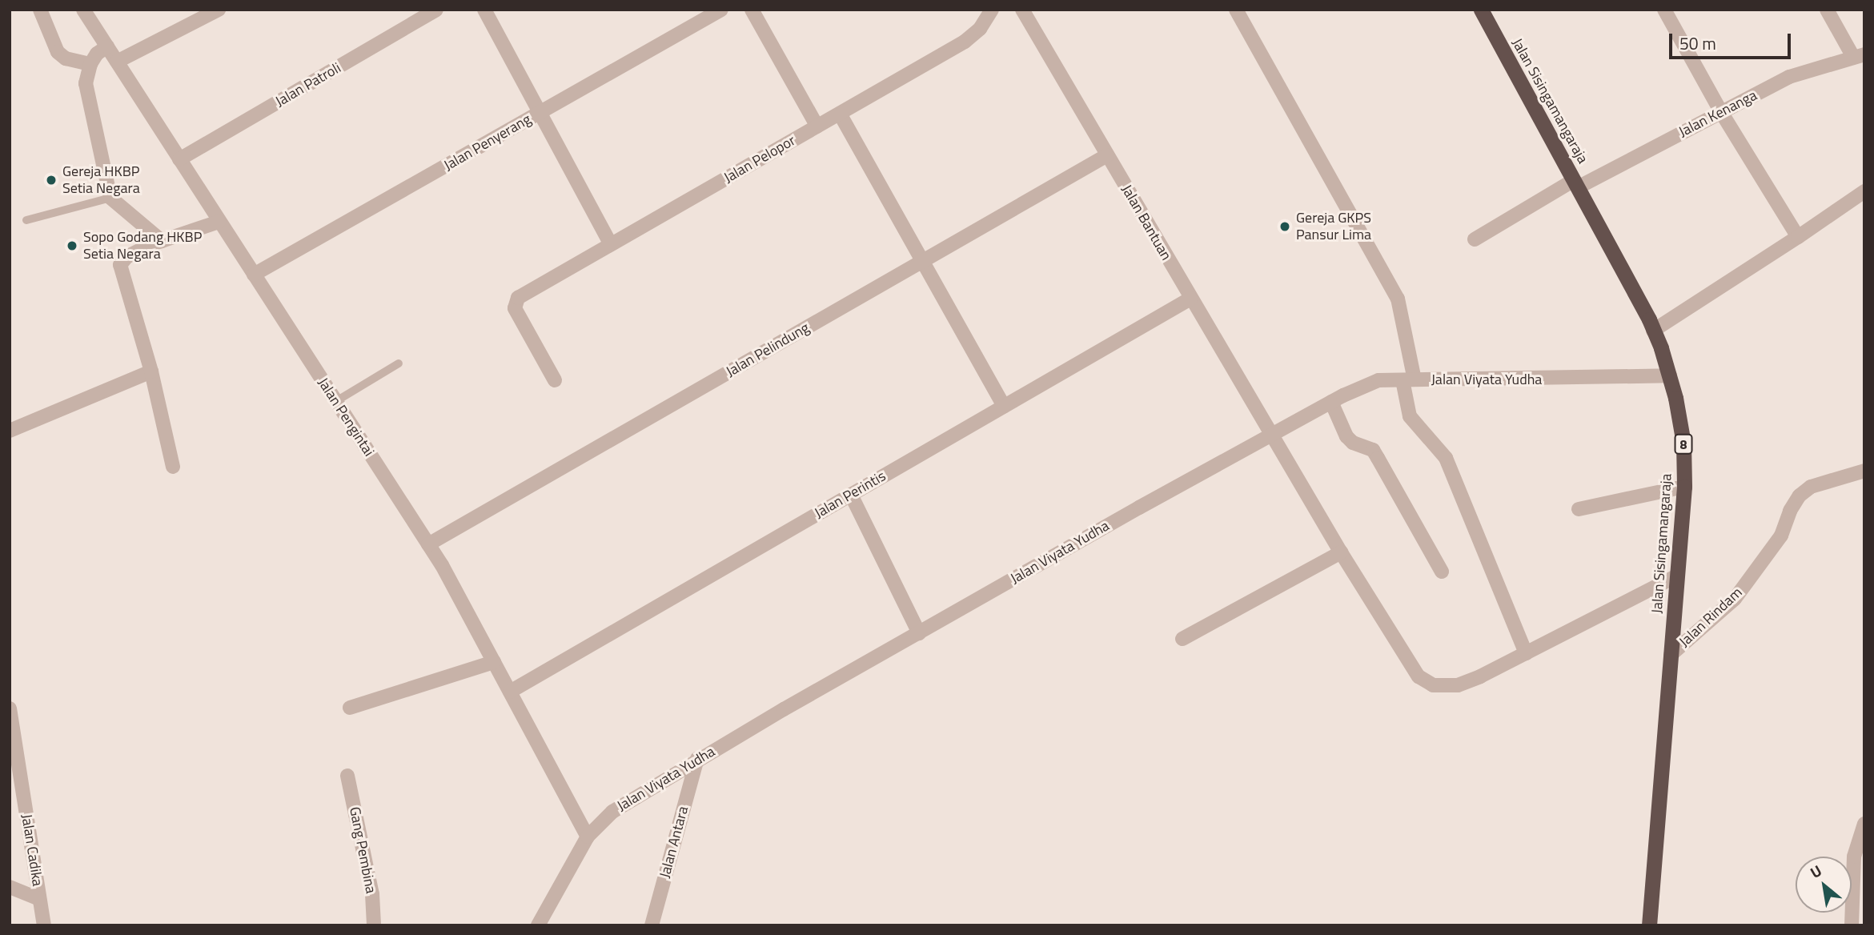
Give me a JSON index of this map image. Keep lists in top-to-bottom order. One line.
{"streets":{"highway":["Jalan Sisingamangaraja","8"],"street":["Jalan Patroli","Jalan Kenanga","Jalan Penyerang","Jalan Pelopor","Jalan Bantuan","Jalan Pelindung","Jalan Viyata Yudha","Jalan Pengintai","Jalan Perintis","Jalan Rindam","Jalan Antara","Jalan Cadika","Gang Pembina"]},"crossings":[["Jalan Patroli","Jalan Pengintai"],["Jalan Sisingamangaraja","Jalan Kenanga"],["Jalan Sisingamangaraja","Jalan Bantuan"],["Jalan Sisingamangaraja","Jalan Viyata Yudha"],["Jalan Sisingamangaraja","Jalan Rindam"],["Jalan Penyerang","Jalan Pengintai"],["Jalan Bantuan","Jalan Pelindung"],["Jalan Bantuan","Jalan Viyata Yudha"],["Jalan Bantuan","Jalan Perintis"],["Jalan Pelindung","Jalan Pengintai"],["Jalan Viyata Yudha","Jalan Pengintai"],["Jalan Viyata Yudha","Jalan Antara"],["Jalan Pengintai","Jalan Perintis"]],"places":["Gereja HKBP Setia Negara","Gereja GKPS Pansur Lima","Sopo Godang HKBP Setia Negara"],"scale_bar":"50 m","north":"top left"}
